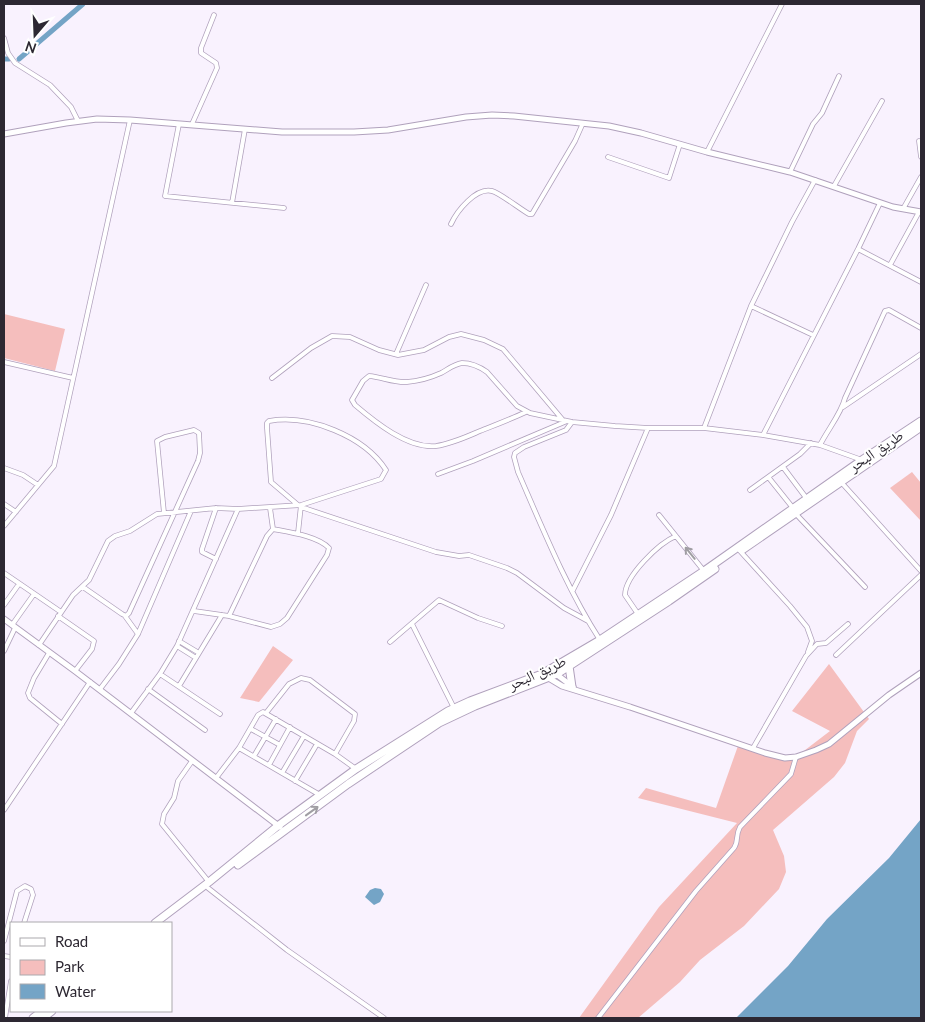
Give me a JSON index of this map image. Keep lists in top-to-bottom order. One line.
{"streets":{"highway":["طريق البحر"]},"legend":["Road","Park","Water"],"north":"bottom"}
